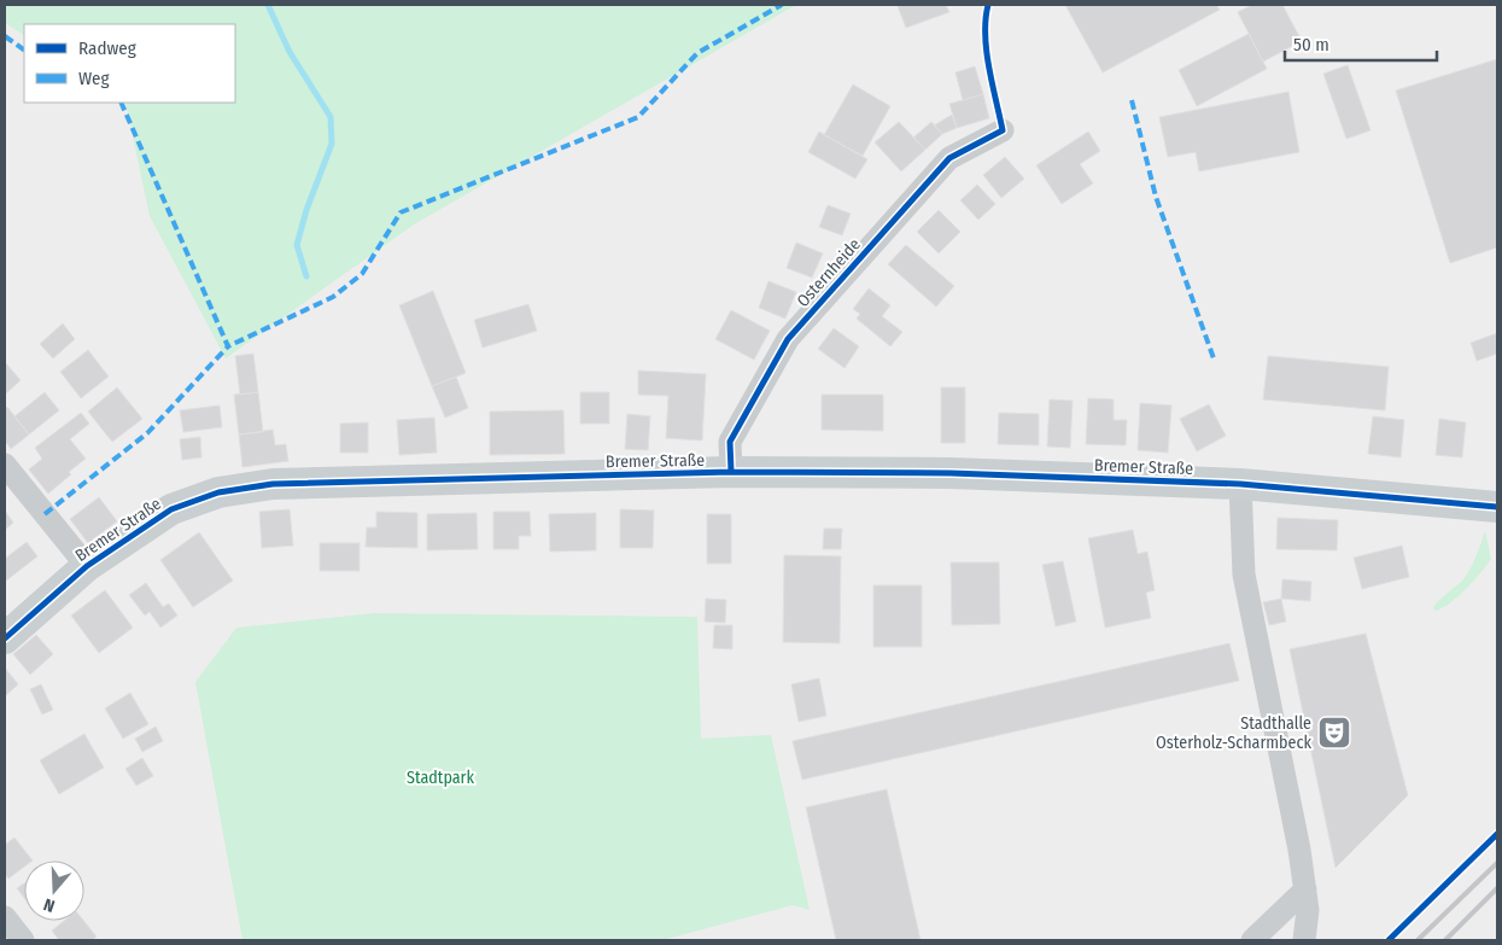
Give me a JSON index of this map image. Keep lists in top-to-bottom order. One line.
{"streets":{"street":["Osternheide","Bremer Straße"]},"crossings":[["Osternheide","Bremer Straße"]],"parks":["Stadtpark"],"places":{"theatre":["Stadthalle Osterholz-Scharmbeck"]},"legend":["Radweg","Weg"],"scale_bar":"50 m","north":"bottom"}
